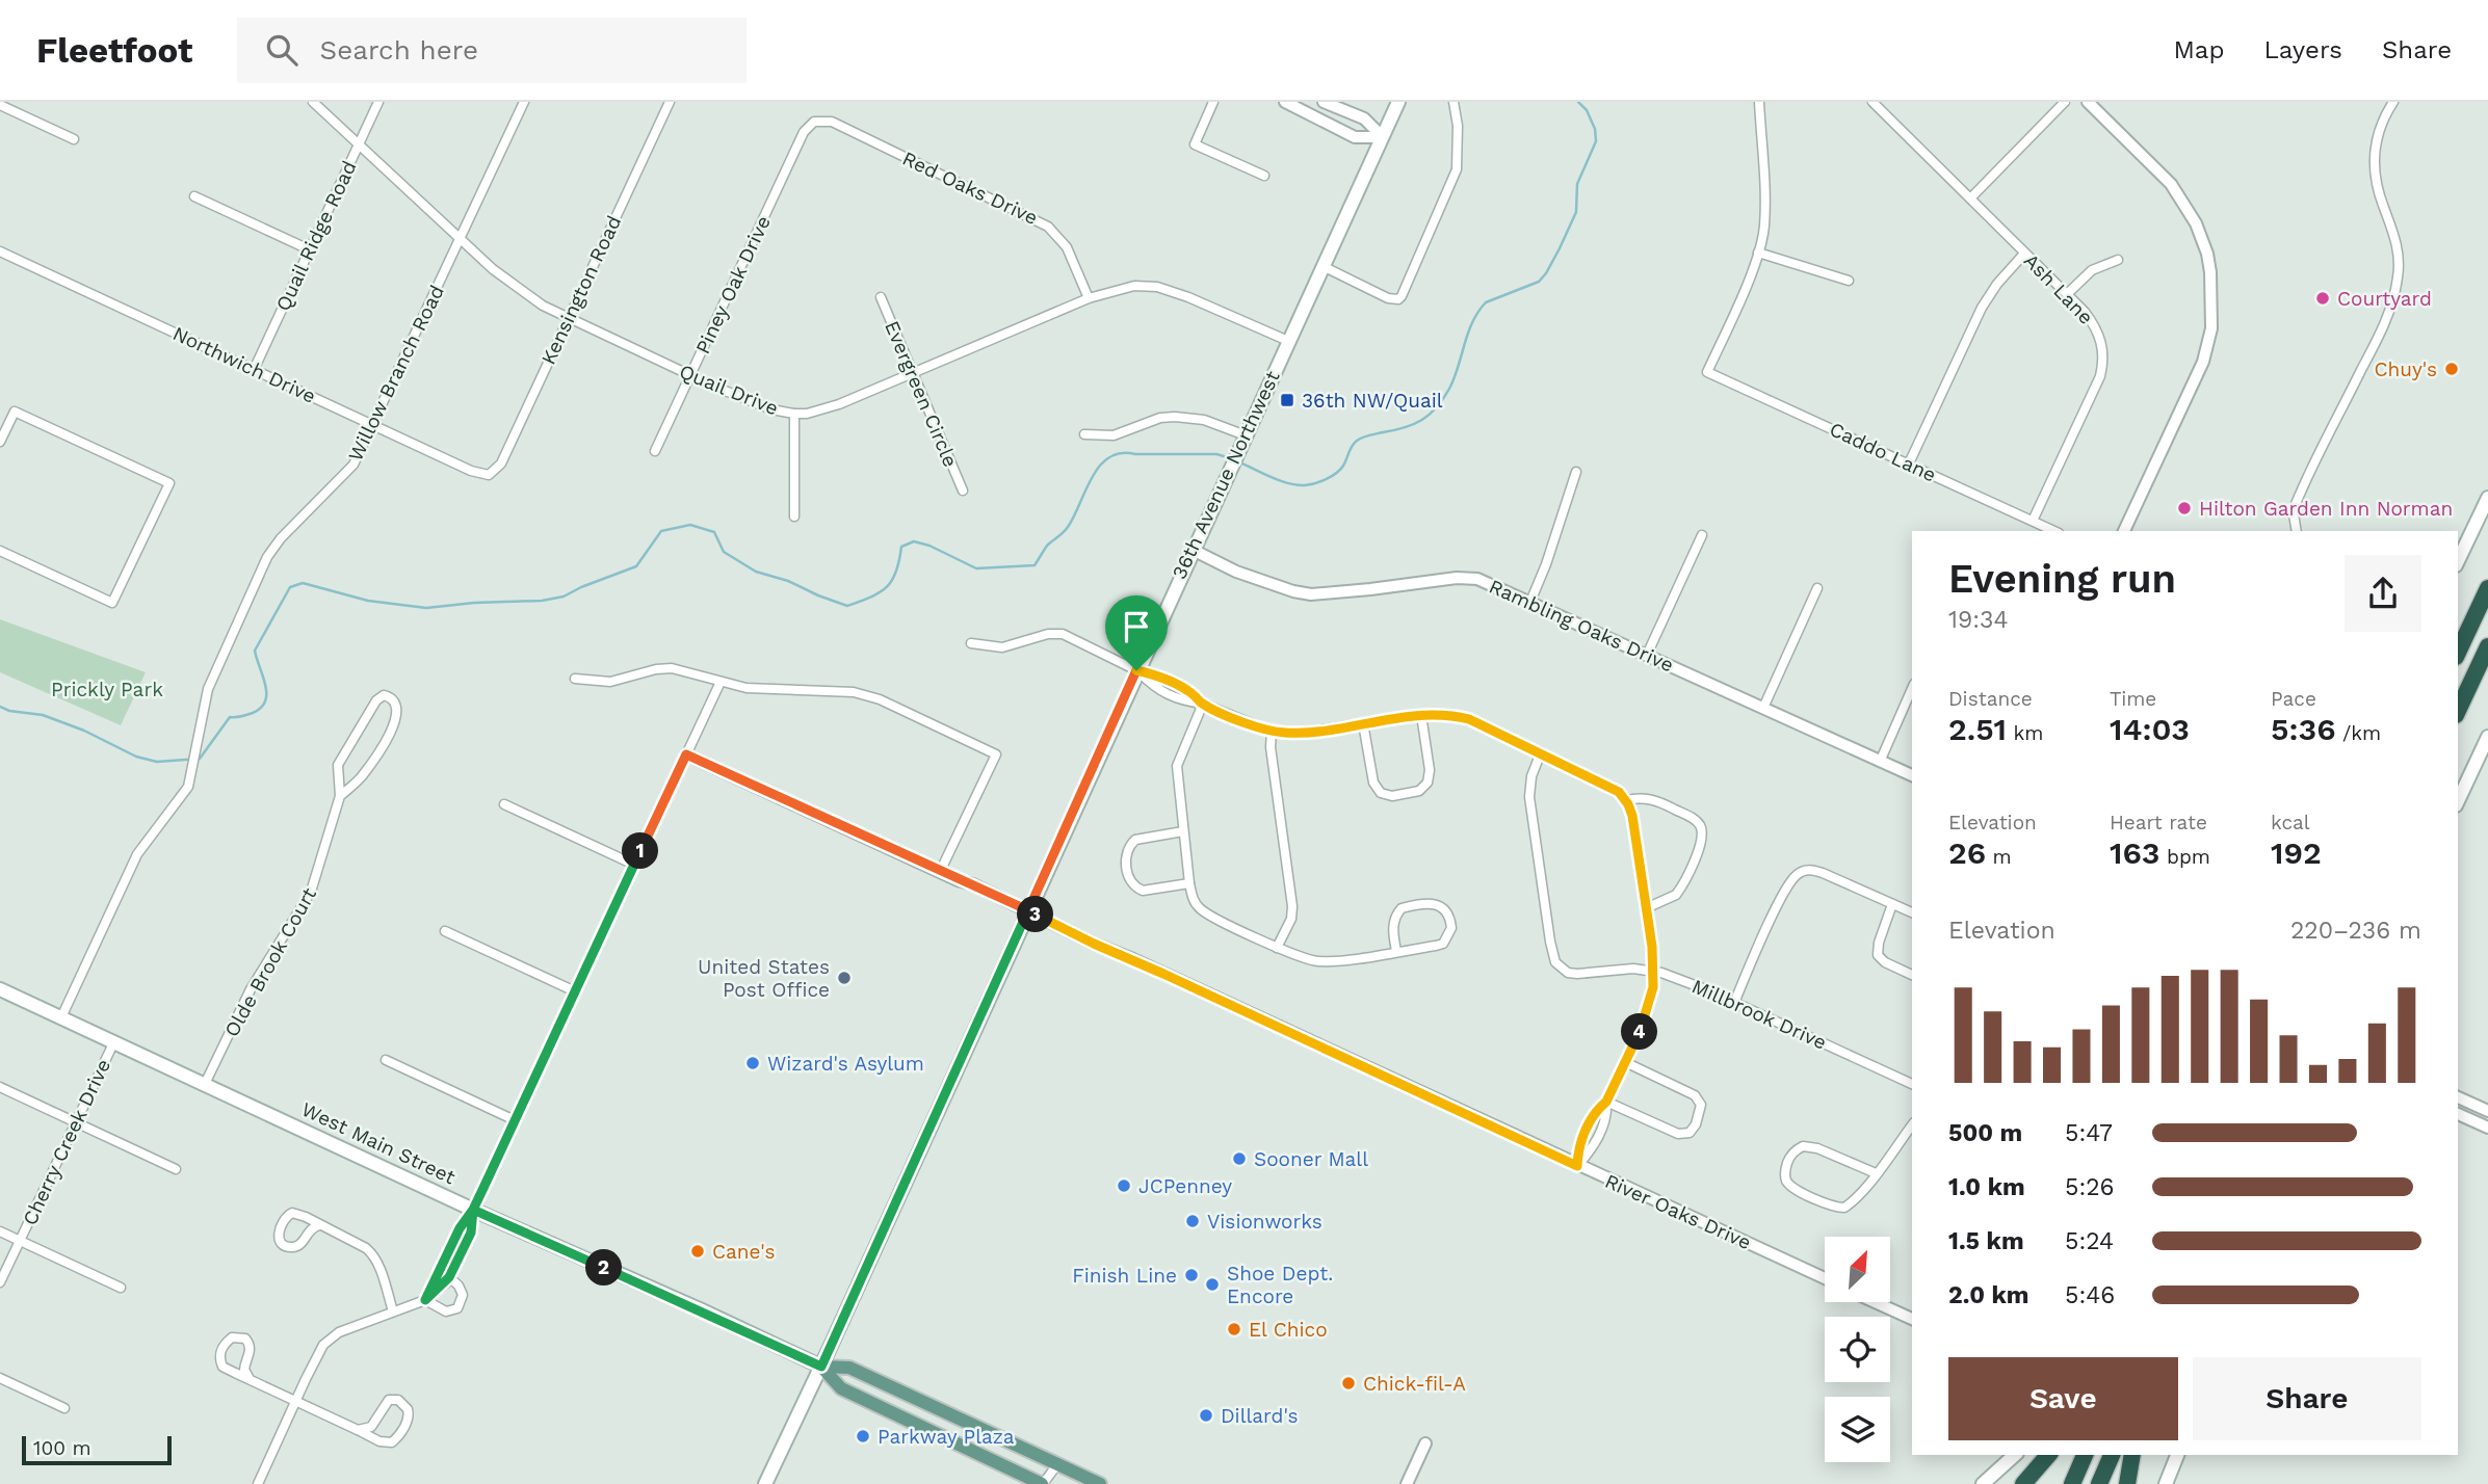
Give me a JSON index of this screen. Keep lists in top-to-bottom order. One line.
{"streets":{"main road":["36th Avenue Northwest","West Main Street"],"street":["Red Oaks Drive","Quail Ridge Road","Piney Oak Drive","Ash Lane","Kensington Road","Northwich Drive","Willow Branch Road","Quail Drive","Evergreen Circle","Caddo Lane","Rambling Oaks Drive","Olde Brook Court","Millbrook Drive","Cherry Creek Drive","River Oaks Drive"]},"crossings":[["Red Oaks Drive","Piney Oak Drive"],["Red Oaks Drive","Quail Drive"],["Quail Ridge Road","Northwich Drive"],["Quail Ridge Road","Quail Drive"],["Piney Oak Drive","Quail Drive"],["Ash Lane","Caddo Lane"],["Kensington Road","Northwich Drive"],["Kensington Road","Quail Drive"],["Northwich Drive","Willow Branch Road"],["Willow Branch Road","Quail Drive"],["Willow Branch Road","West Main Street"],["Quail Drive","Evergreen Circle"],["Quail Drive","36th Avenue Northwest"],["36th Avenue Northwest","Rambling Oaks Drive"],["36th Avenue Northwest","West Main Street"],["36th Avenue Northwest","River Oaks Drive"],["Olde Brook Court","West Main Street"],["Cherry Creek Drive","West Main Street"]],"parks":["Prickly Park"],"places":{"other":["Courtyard","Chuy's","Hilton Garden Inn Norman","United States Post Office","Wizard's Asylum","Sooner Mall","JCPenney","Visionworks","Cane's","Finish Line","Shoe Dept. Encore","El Chico","Chick-fil-A","Dillard's","Parkway Plaza"],"transit":["36th NW/Quail"]},"scale_bar":"100 m","north":"top right","page":{"header":"Fleetfoot","search":"Search here","nav":["Map","Layers","Share"],"heading":["Evening run","19:34"],"stats":[["Distance","2.51 km"],["Time","14:03"],["Pace","5:36 /km"],["Elevation","26 m"],["Heart rate","163 bpm"],["kcal","192"]],"pins":["1","3","4","2"],"chart":["Elevation","220–236 m"],"list":[{"name":"500 m","note":"5:47"},{"name":"1.0 km","note":"5:26"},{"name":"1.5 km","note":"5:24"},{"name":"2.0 km","note":"5:46"}],"buttons":["Save","Share"],"scale":"100 m"}}
